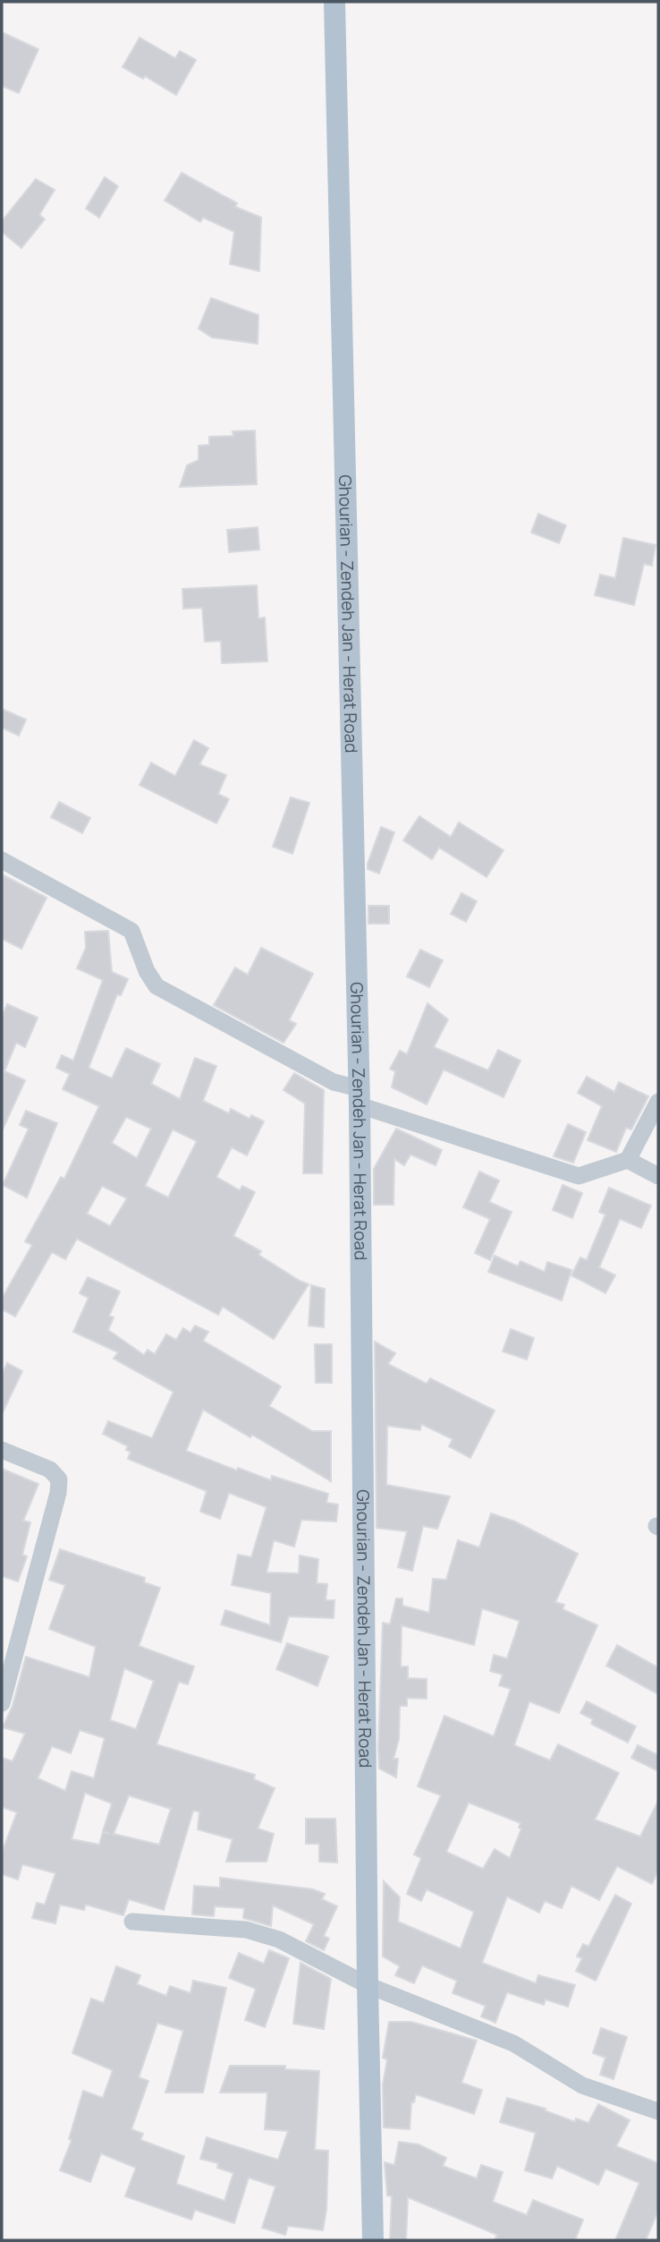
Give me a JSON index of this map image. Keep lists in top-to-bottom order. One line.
{"streets":{"main road":["Ghourian - Zendeh Jan - Herat Road"]}}
